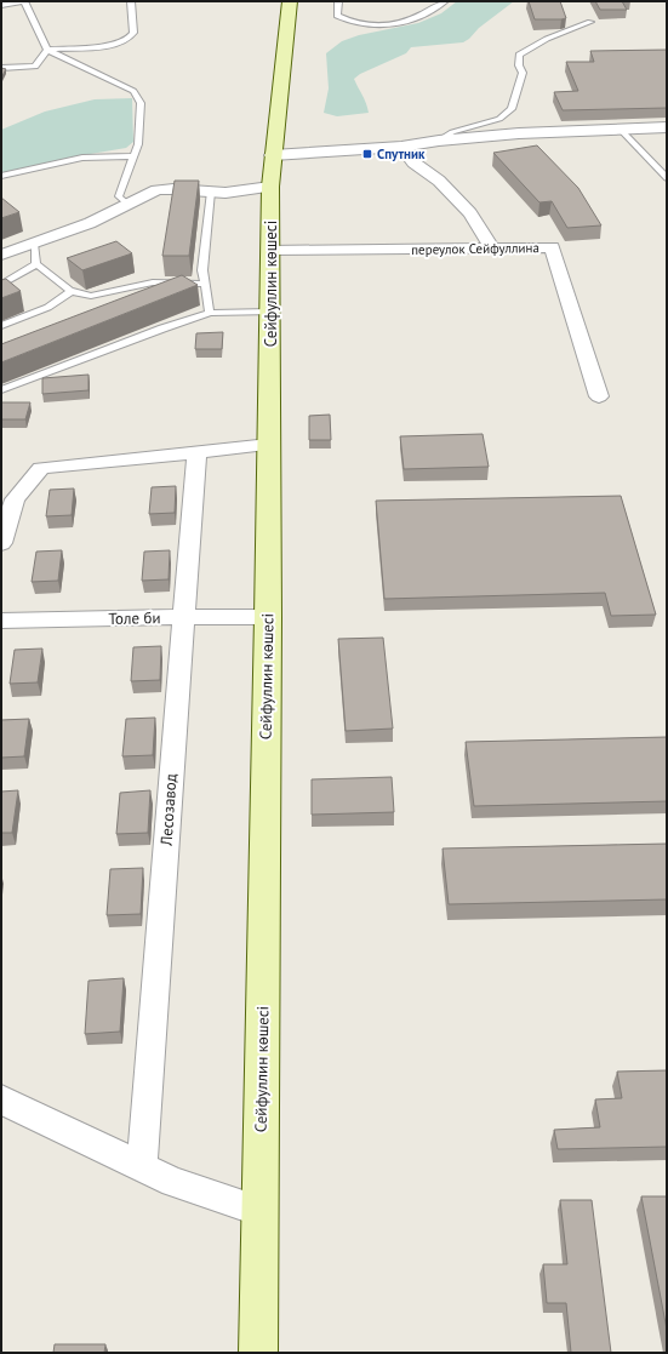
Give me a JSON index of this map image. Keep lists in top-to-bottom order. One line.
{"streets":{"main road":["Сейфуллин көшесі"],"street":["переулок Сейфуллина","Толе би","Лесозавод"]},"crossings":[["переулок Сейфуллина","Сейфуллин көшесі"],["Сейфуллин көшесі","Толе би"],["Толе би","Лесозавод"]],"places":{"transit":["Спутник"]}}
